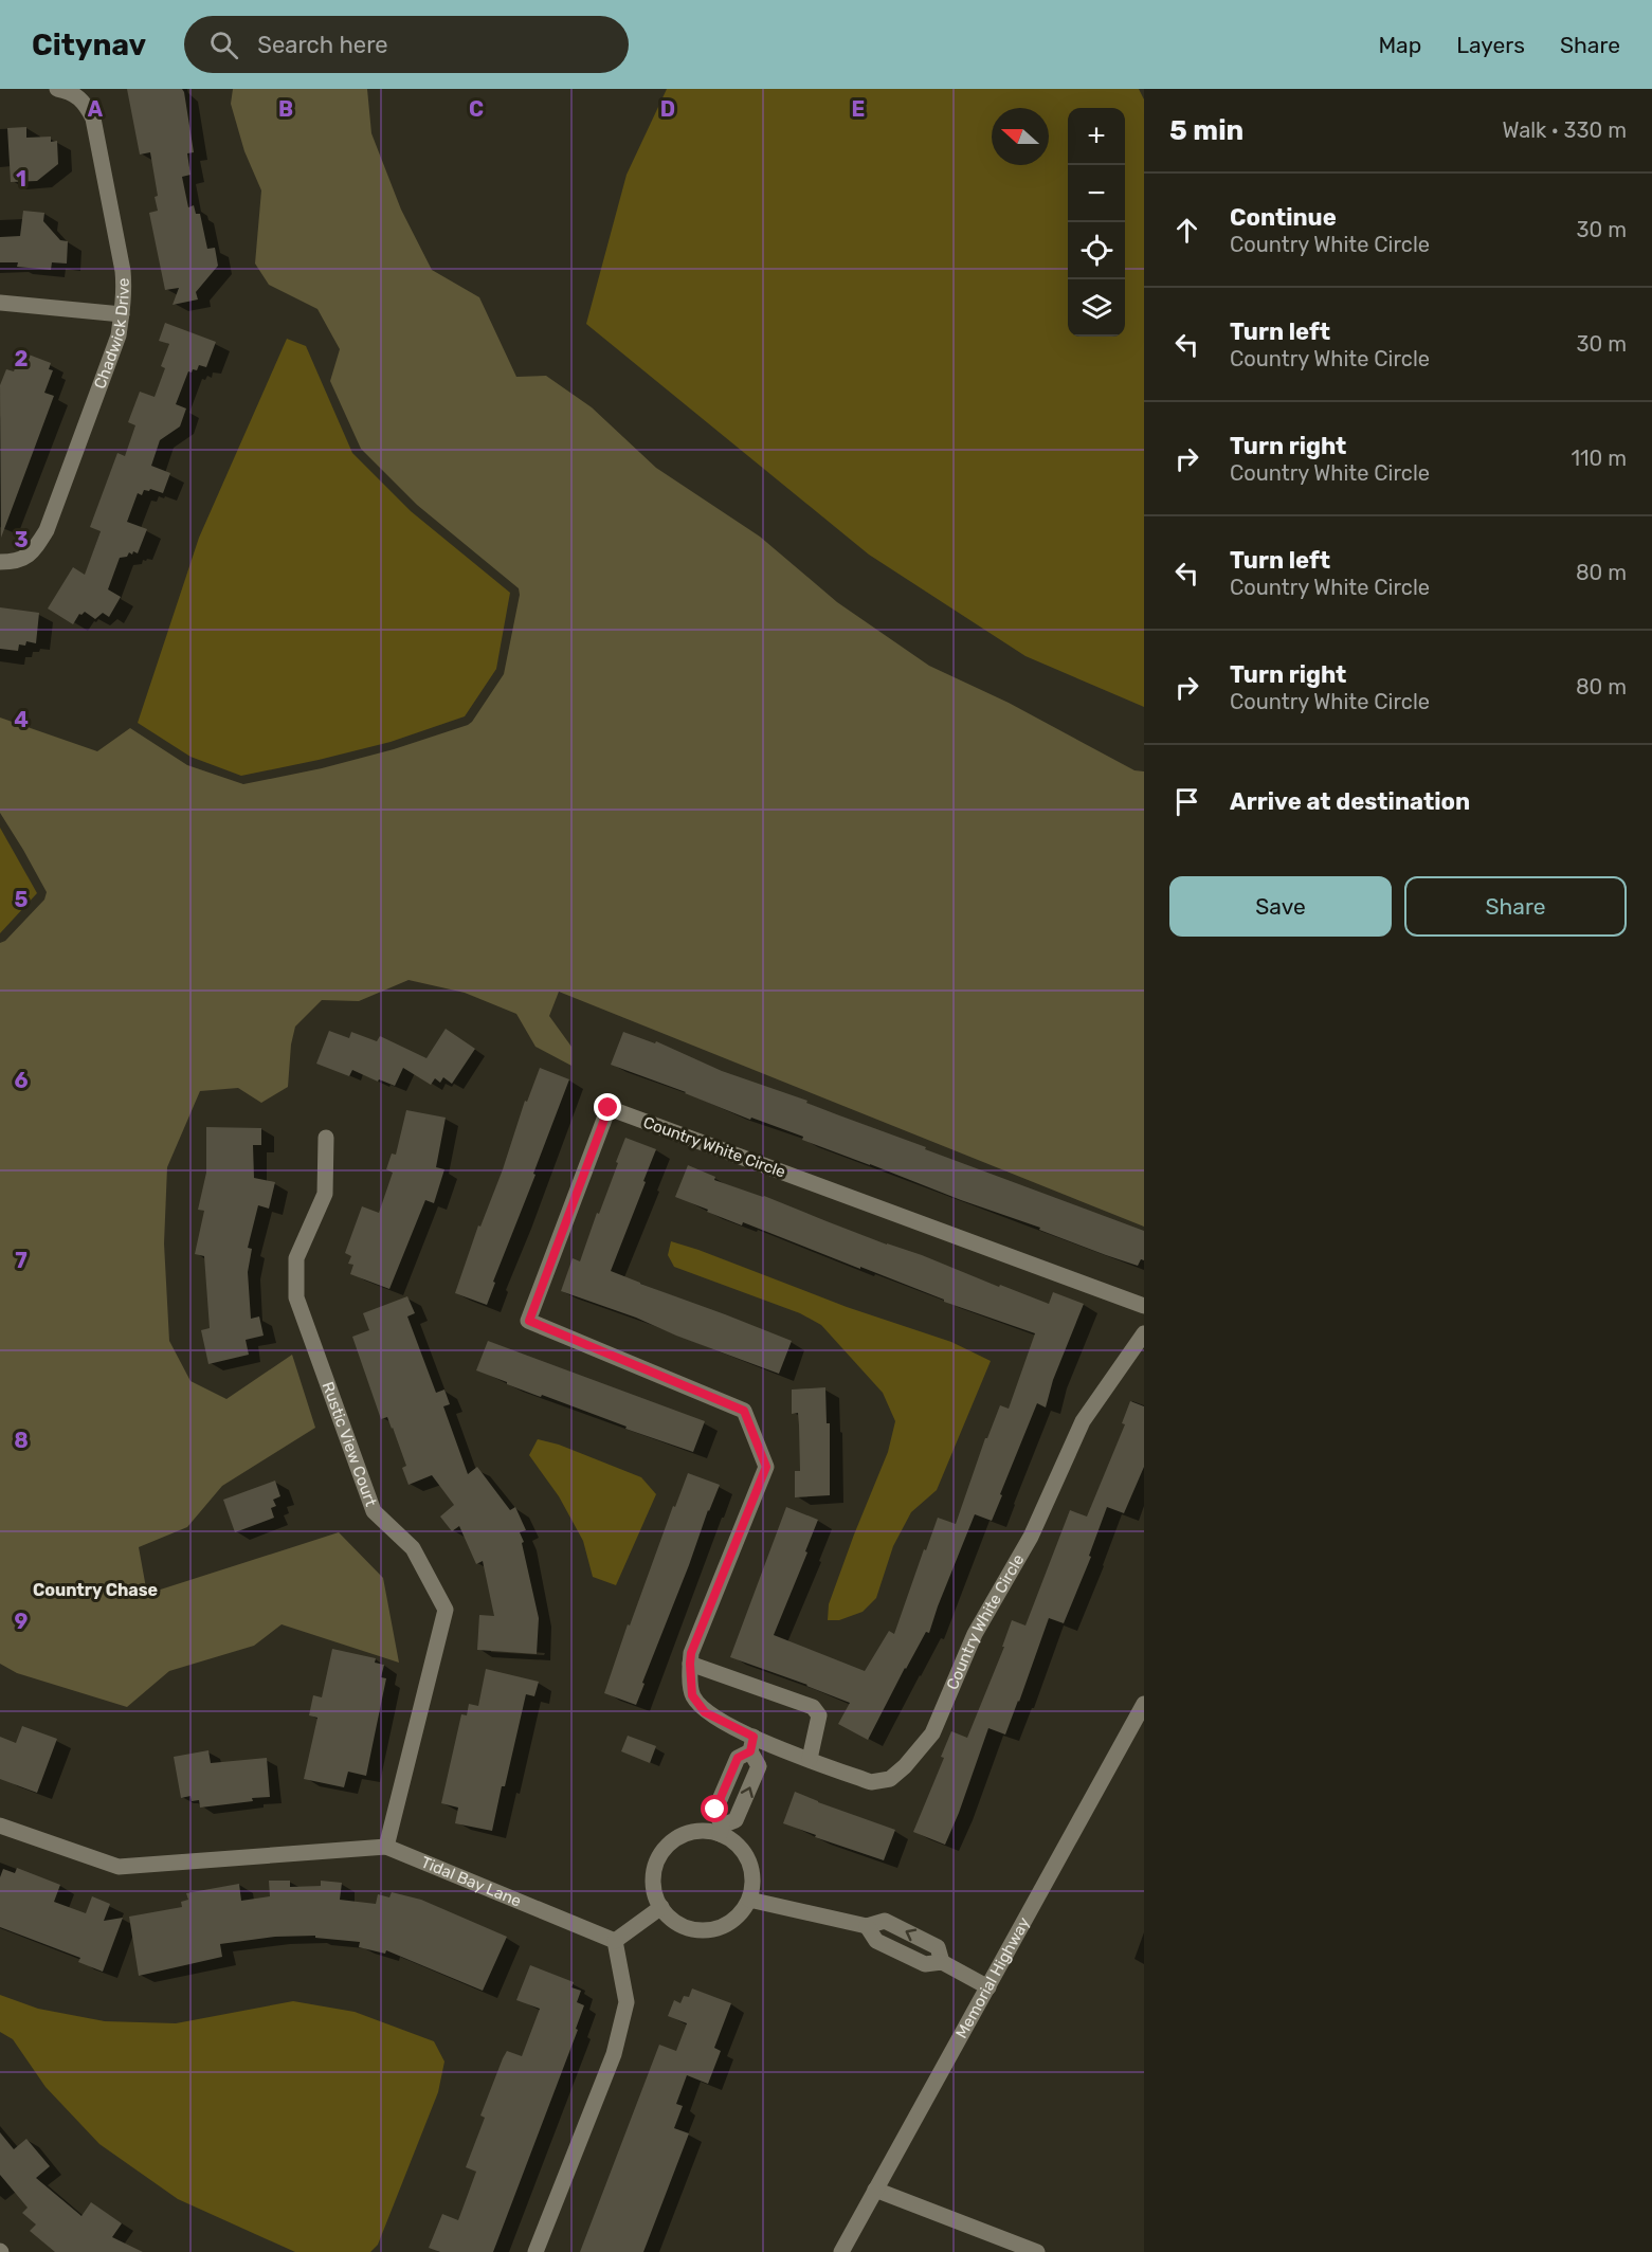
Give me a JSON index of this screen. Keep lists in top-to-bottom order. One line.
{"streets":{"street":["Chadwick Drive","Country White Circle","Rustic View Court","Tidal Bay Lane","Memorial Highway"]},"crossings":[["Rustic View Court","Tidal Bay Lane"]],"districts":["Country Chase"],"north":"left","page":{"header":"Citynav","search":"Search here","nav":["Map","Layers","Share"],"heading":["5 min","Walk · 330 m"],"map_buttons":["+","−"],"list":[["Continue","Country White Circle","30 m"],["Turn left","Country White Circle","30 m"],["Turn right","Country White Circle","110 m"],["Turn left","Country White Circle","80 m"],["Turn right","Country White Circle","80 m"],"Arrive at destination"],"buttons":["Save","Share"]},"grid":{"columns":["A","B","C","D","E"],"rows":["1","2","3","4","5","6","7","8","9"]}}
